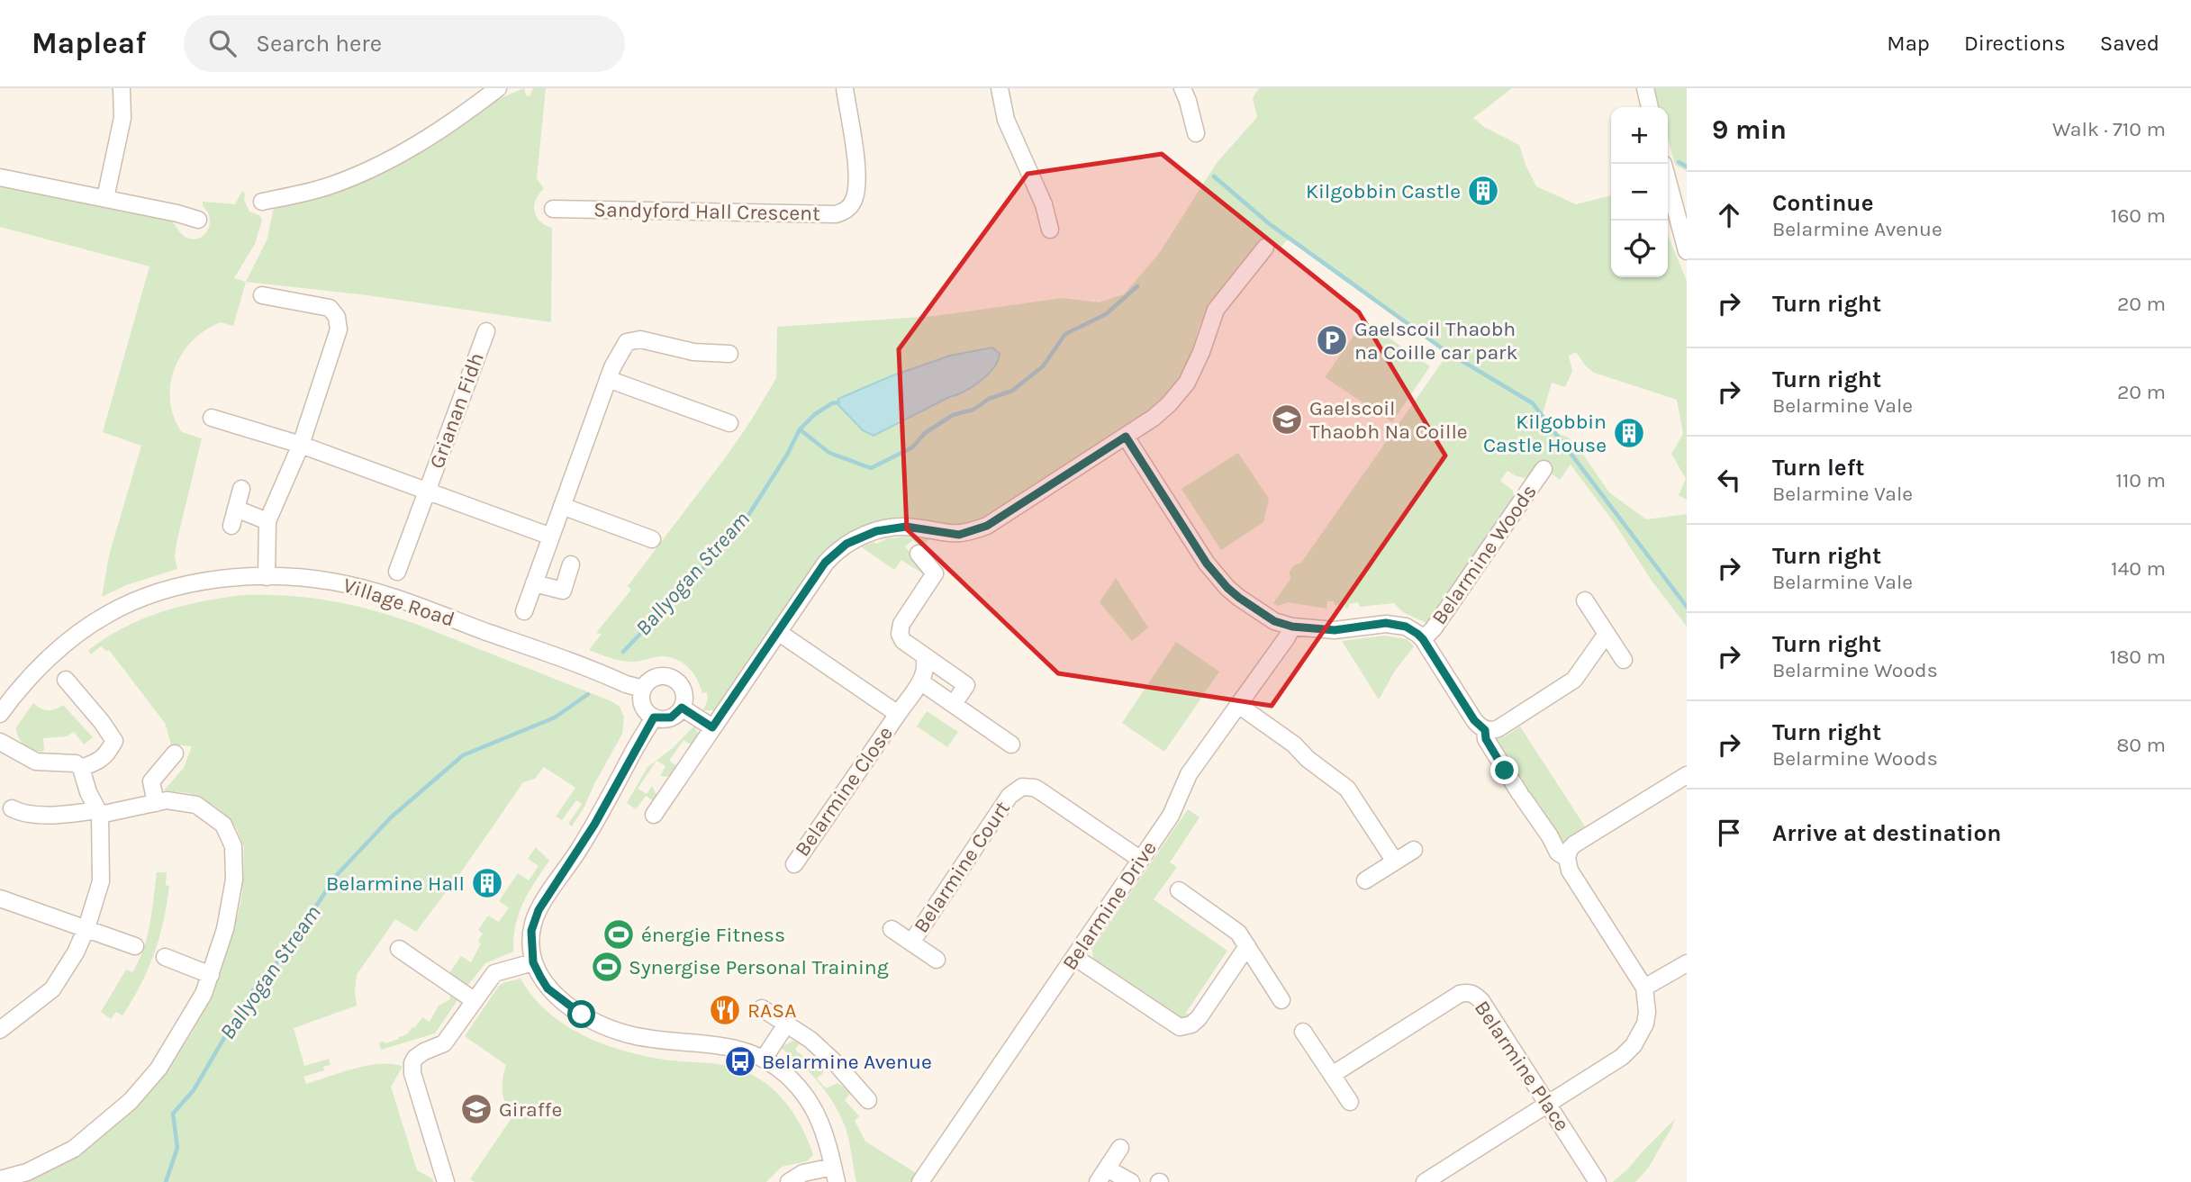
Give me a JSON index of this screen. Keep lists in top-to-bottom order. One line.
{"streets":{"street":["Sandyford Hall Crescent","Grianan Fidh","Belarmine Woods","Village Road","Belarmine Close","Belarmine Court","Belarmine Drive","Belarmine Place"]},"crossings":[["Belarmine Woods","Belarmine Drive"],["Belarmine Court","Belarmine Drive"]],"water":["Ballyogan Stream"],"places":{"building":["Kilgobbin Castle","Kilgobbin Castle House","Belarmine Hall"],"parking":["Gaelscoil Thaobh na Coille car park"],"school or university":["Gaelscoil Thaobh Na Coille","Giraffe"],"sports":["énergie Fitness","Synergise Personal Training"],"restaurant":["RASA"],"bus stop":["Belarmine Avenue"]},"page":{"header":"Mapleaf","search":"Search here","nav":["Map","Directions","Saved"],"heading":["9 min","Walk · 710 m"],"map_buttons":["+","−"],"list":[["Continue","Belarmine Avenue","160 m"],["Turn right","20 m"],["Turn right","Belarmine Vale","20 m"],["Turn left","Belarmine Vale","110 m"],["Turn right","Belarmine Vale","140 m"],["Turn right","Belarmine Woods","180 m"],["Turn right","Belarmine Woods","80 m"],"Arrive at destination"]}}
